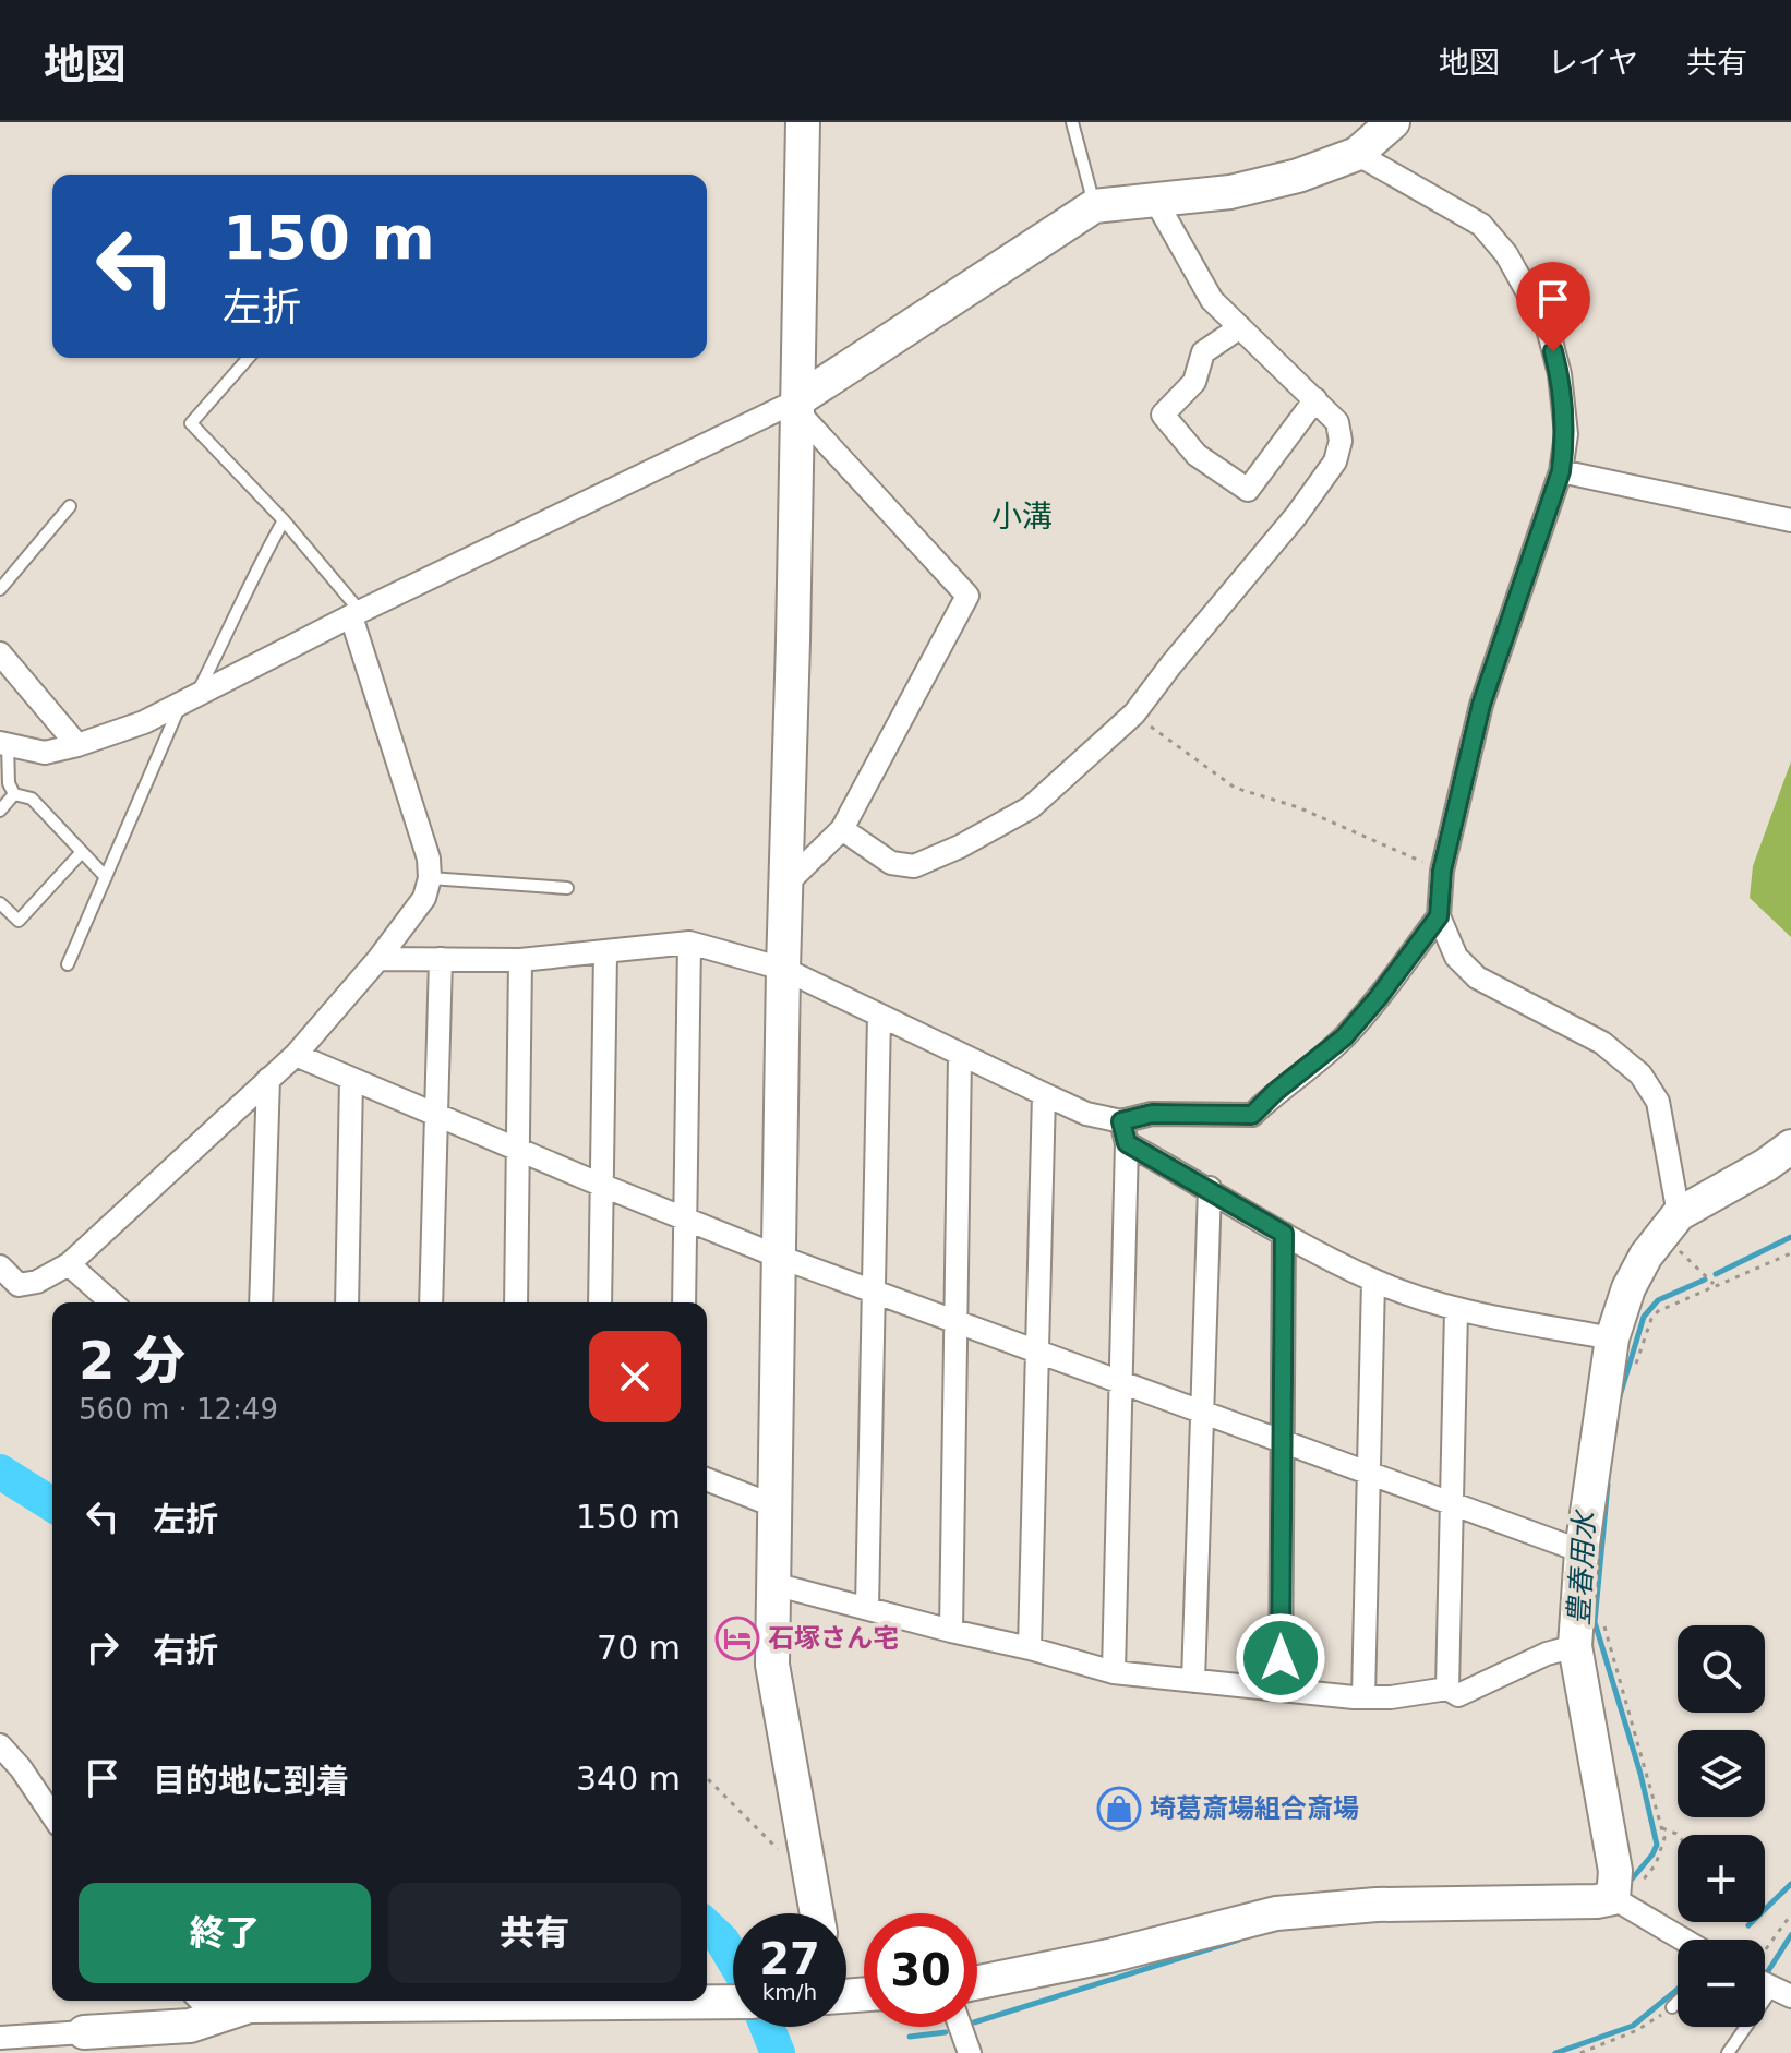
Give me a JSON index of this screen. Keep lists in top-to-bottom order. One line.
{"districts":["小溝"],"water":["豊春用水"],"places":{"hotel":["石塚さん宅"],"shop":["埼葛斎場組合斎場"]},"page":{"header":"地図","nav":["地図","レイヤ","共有"],"turn":["150 m","左折"],"heading":["2 分","560 m · 12:49"],"list":[{"name":"左折","value":"150 m"},{"name":"右折","value":"70 m"},{"name":"目的地に到着","value":"340 m"}],"map_buttons":["+","−"],"buttons":["終了","共有"],"speed":"27 km/h","limit":"30"}}
